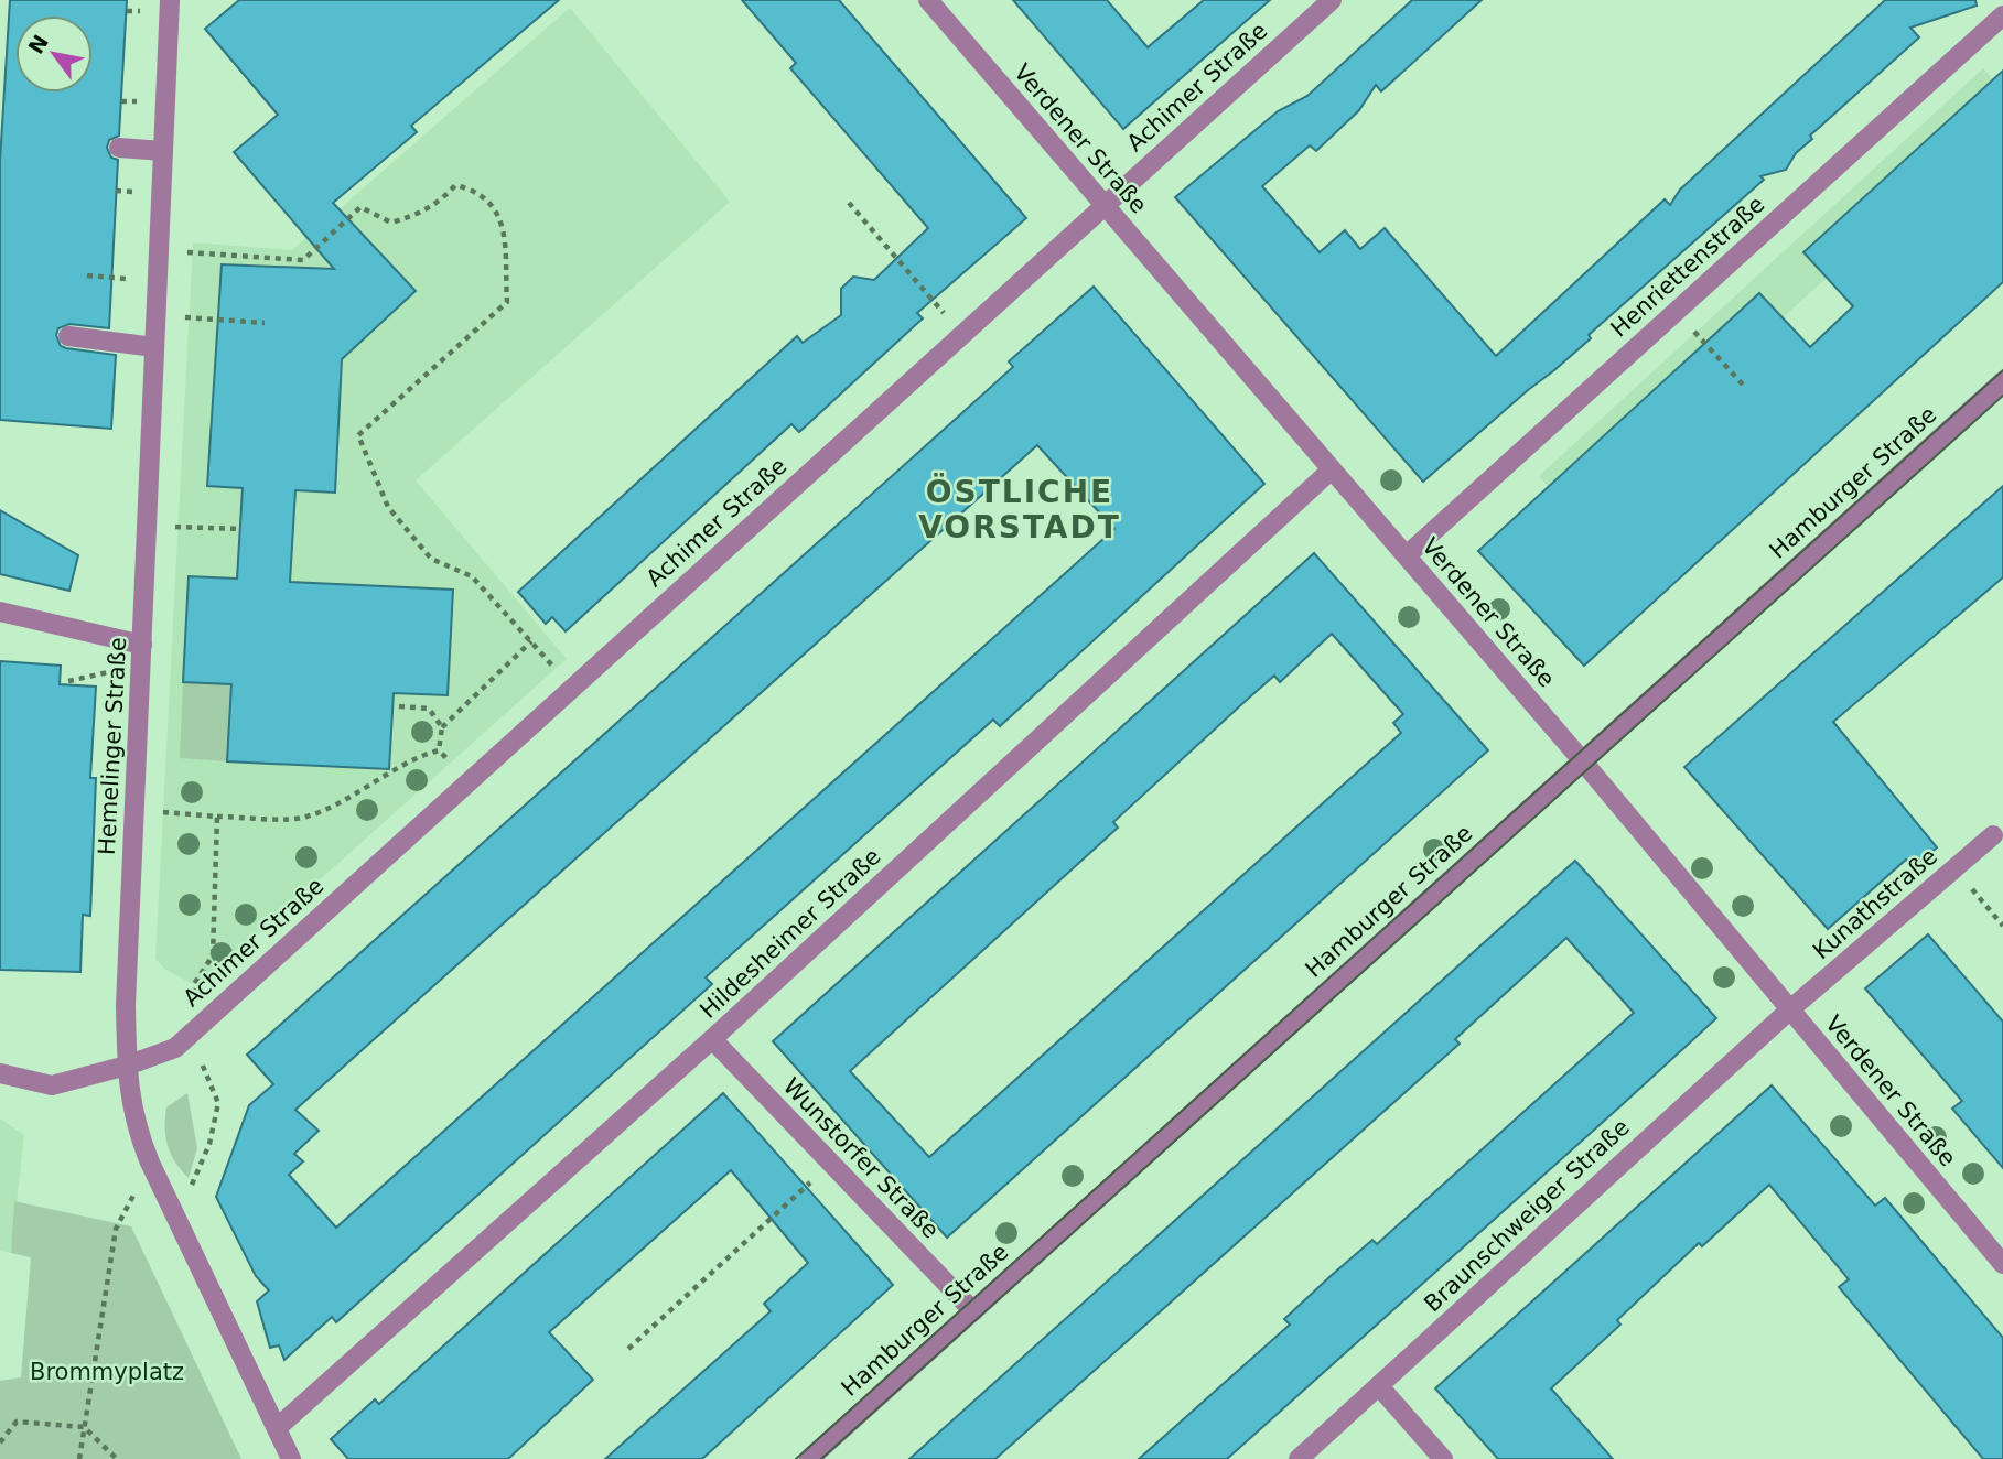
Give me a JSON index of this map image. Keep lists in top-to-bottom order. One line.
{"streets":{"street":["Achimer Straße","Verdener Straße","Henriettenstraße","Hamburger Straße","Hemelinger Straße","Kunathstraße","Hildesheimer Straße","Wunstorfer Straße","Braunschweiger Straße"]},"crossings":[["Achimer Straße","Verdener Straße"],["Achimer Straße","Hemelinger Straße"],["Verdener Straße","Henriettenstraße"],["Verdener Straße","Hamburger Straße"],["Verdener Straße","Kunathstraße"],["Verdener Straße","Hildesheimer Straße"],["Verdener Straße","Braunschweiger Straße"],["Hamburger Straße","Wunstorfer Straße"],["Hemelinger Straße","Hildesheimer Straße"],["Kunathstraße","Braunschweiger Straße"],["Hildesheimer Straße","Wunstorfer Straße"]],"districts":["ÖSTLICHE VORSTADT"],"parks":["Brommyplatz"],"north":"top left"}
